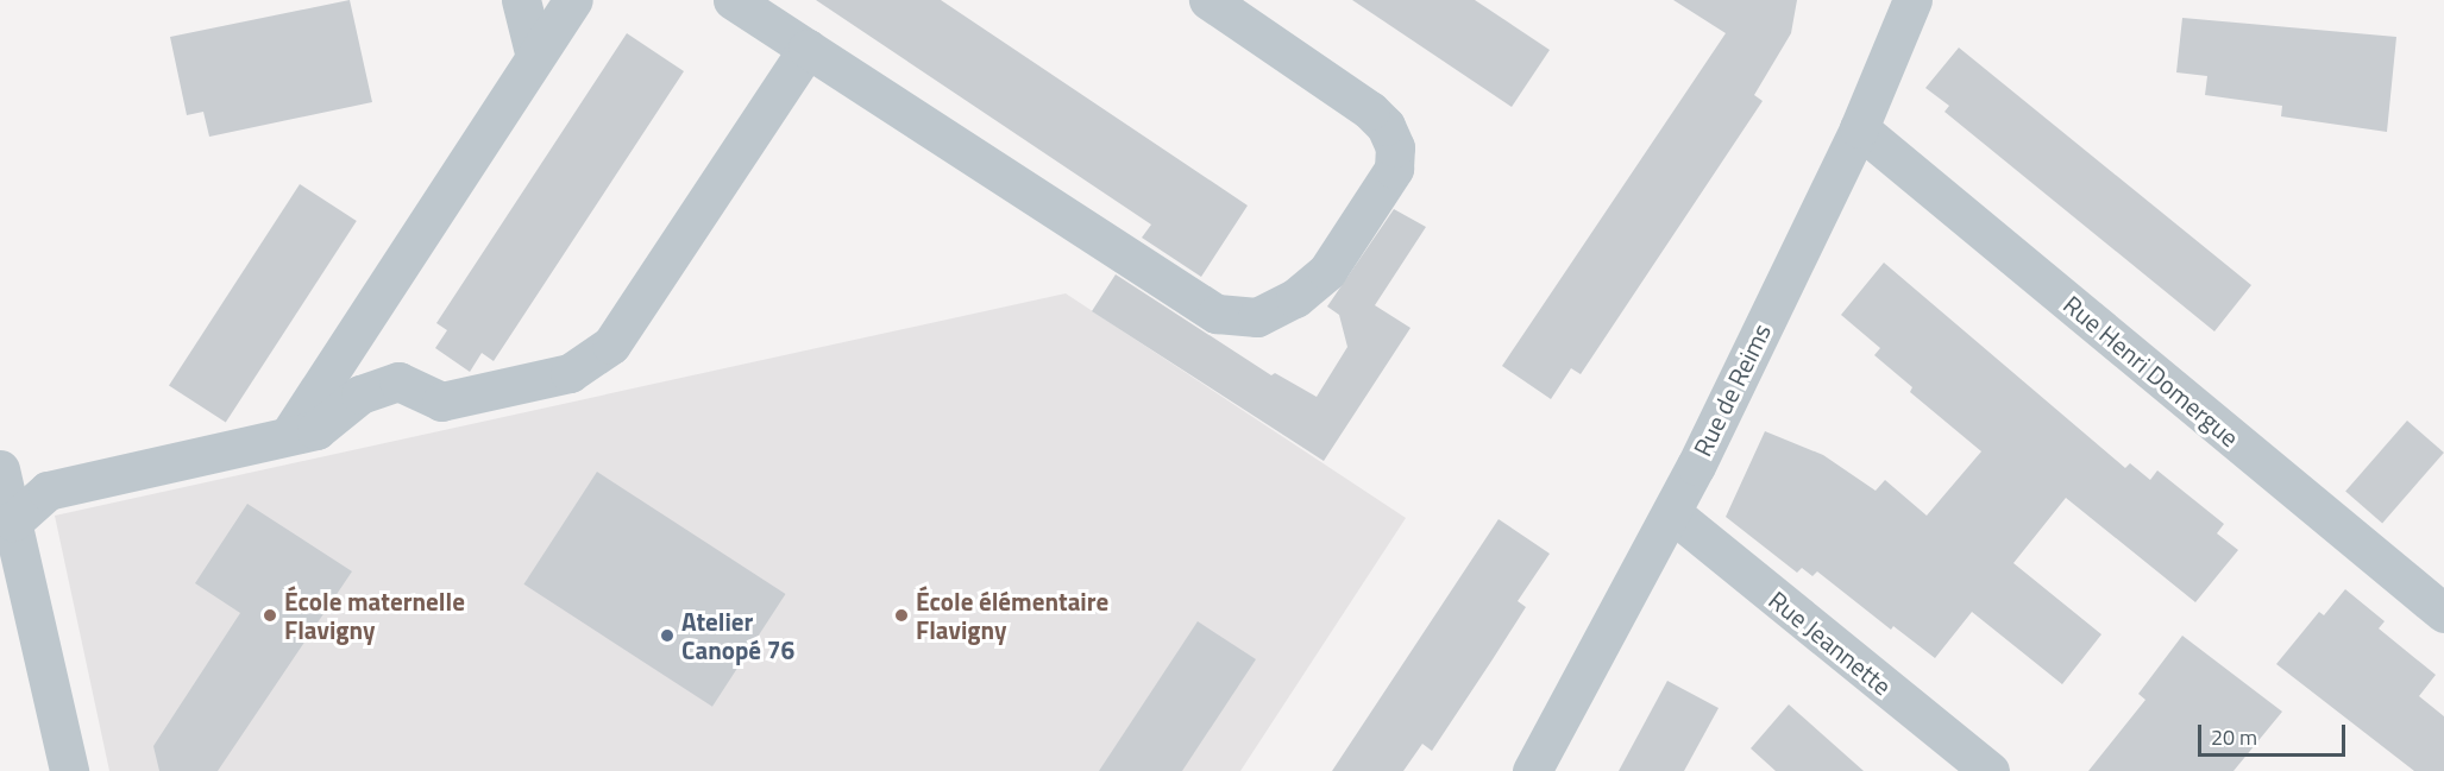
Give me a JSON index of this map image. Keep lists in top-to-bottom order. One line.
{"streets":{"street":["Rue Henri Domergue","Rue de Reims","Rue Jeannette"]},"crossings":[["Rue Henri Domergue","Rue de Reims"],["Rue de Reims","Rue Jeannette"]],"places":["École maternelle Flavigny","École élémentaire Flavigny","Atelier Canopé 76"],"scale_bar":"20 m"}
